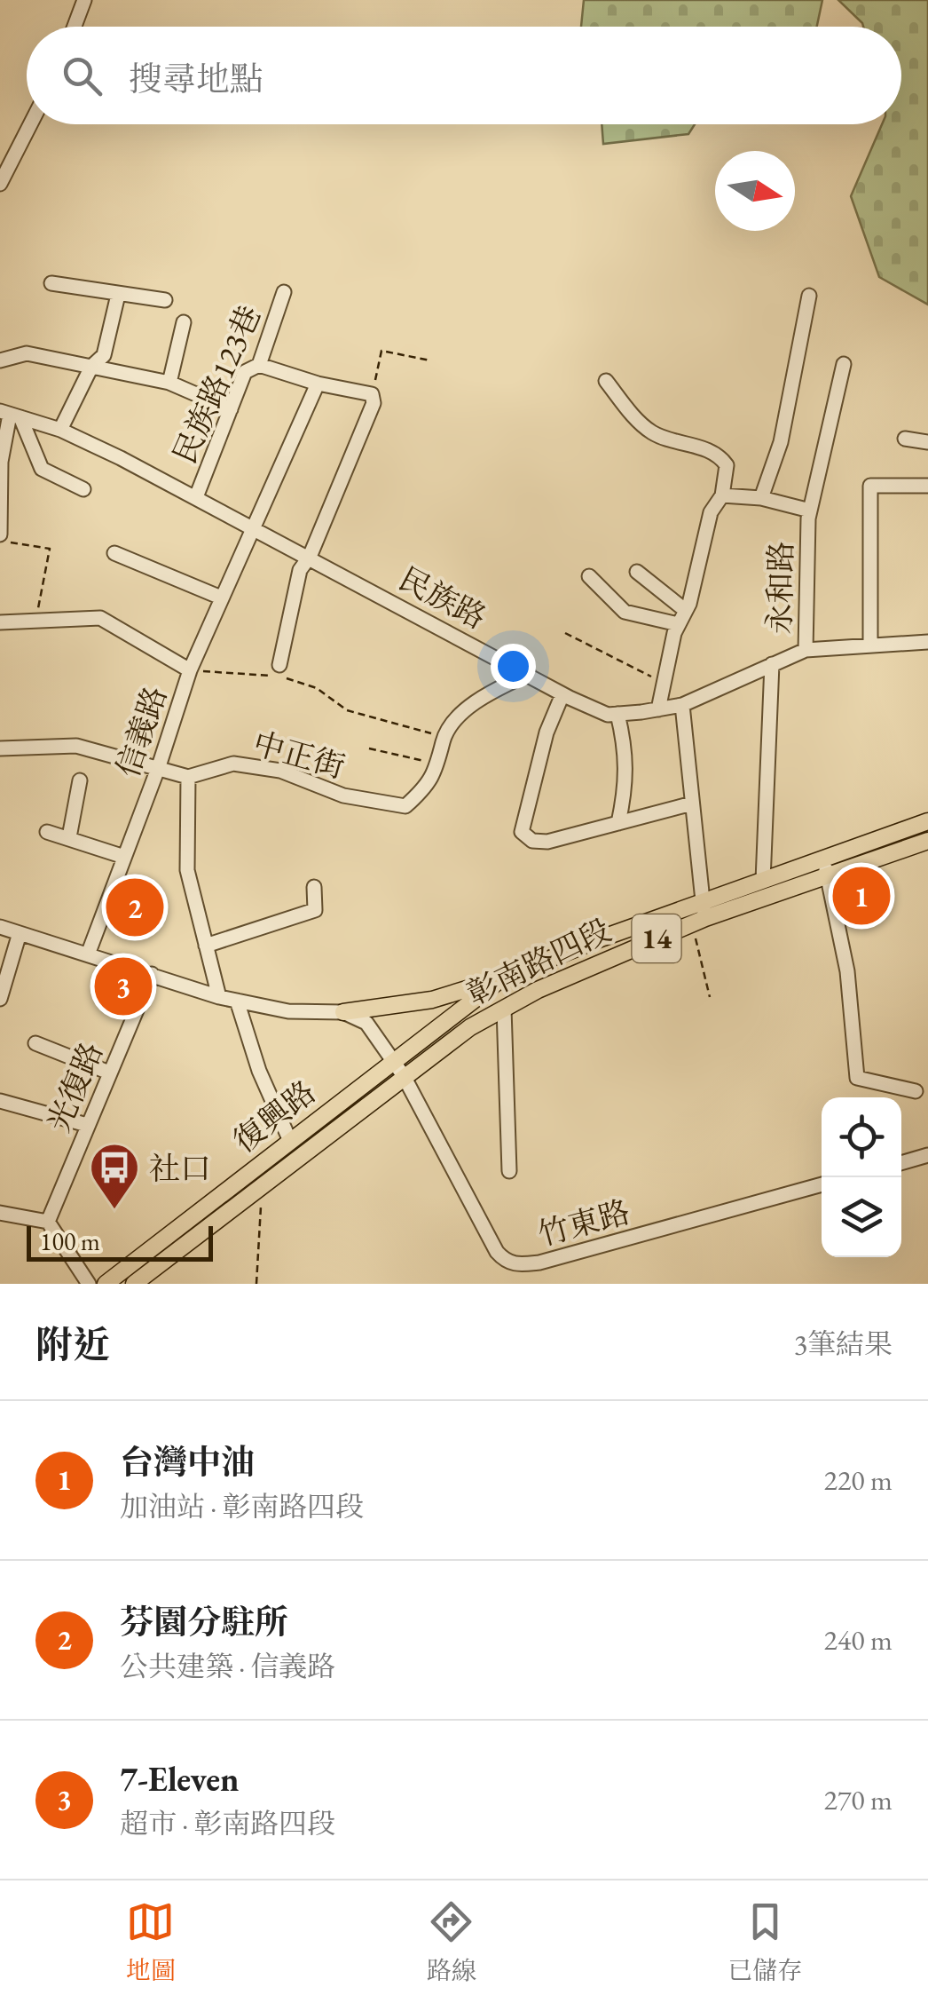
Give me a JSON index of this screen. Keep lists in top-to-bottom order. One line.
{"streets":{"main road":["14","彰南路四段","復興路"],"street":["民族路123巷","永和路","民族路","信義路","中正街","光復路","竹東路"]},"crossings":[["民族路123巷","民族路"],["永和路","民族路"],["民族路","信義路"],["彰南路四段","復興路"],["彰南路四段","竹東路"],["復興路","竹東路"]],"places":{"bus stop":["社口"]},"scale_bar":"100 m","north":"right","page":{"search":"搜尋地點","pins":["1","2","3"],"scale":"100 m","heading":["附近","3筆結果"],"list":[{"mark":"1","name":"台灣中油","note":"加油站 · 彰南路四段","value":"220 m"},{"mark":"2","name":"芬園分駐所","note":"公共建築 · 信義路","value":"240 m"},{"mark":"3","name":"7-Eleven","note":"超市 · 彰南路四段","value":"270 m"}],"nav":["地圖","路線","已儲存"]}}
